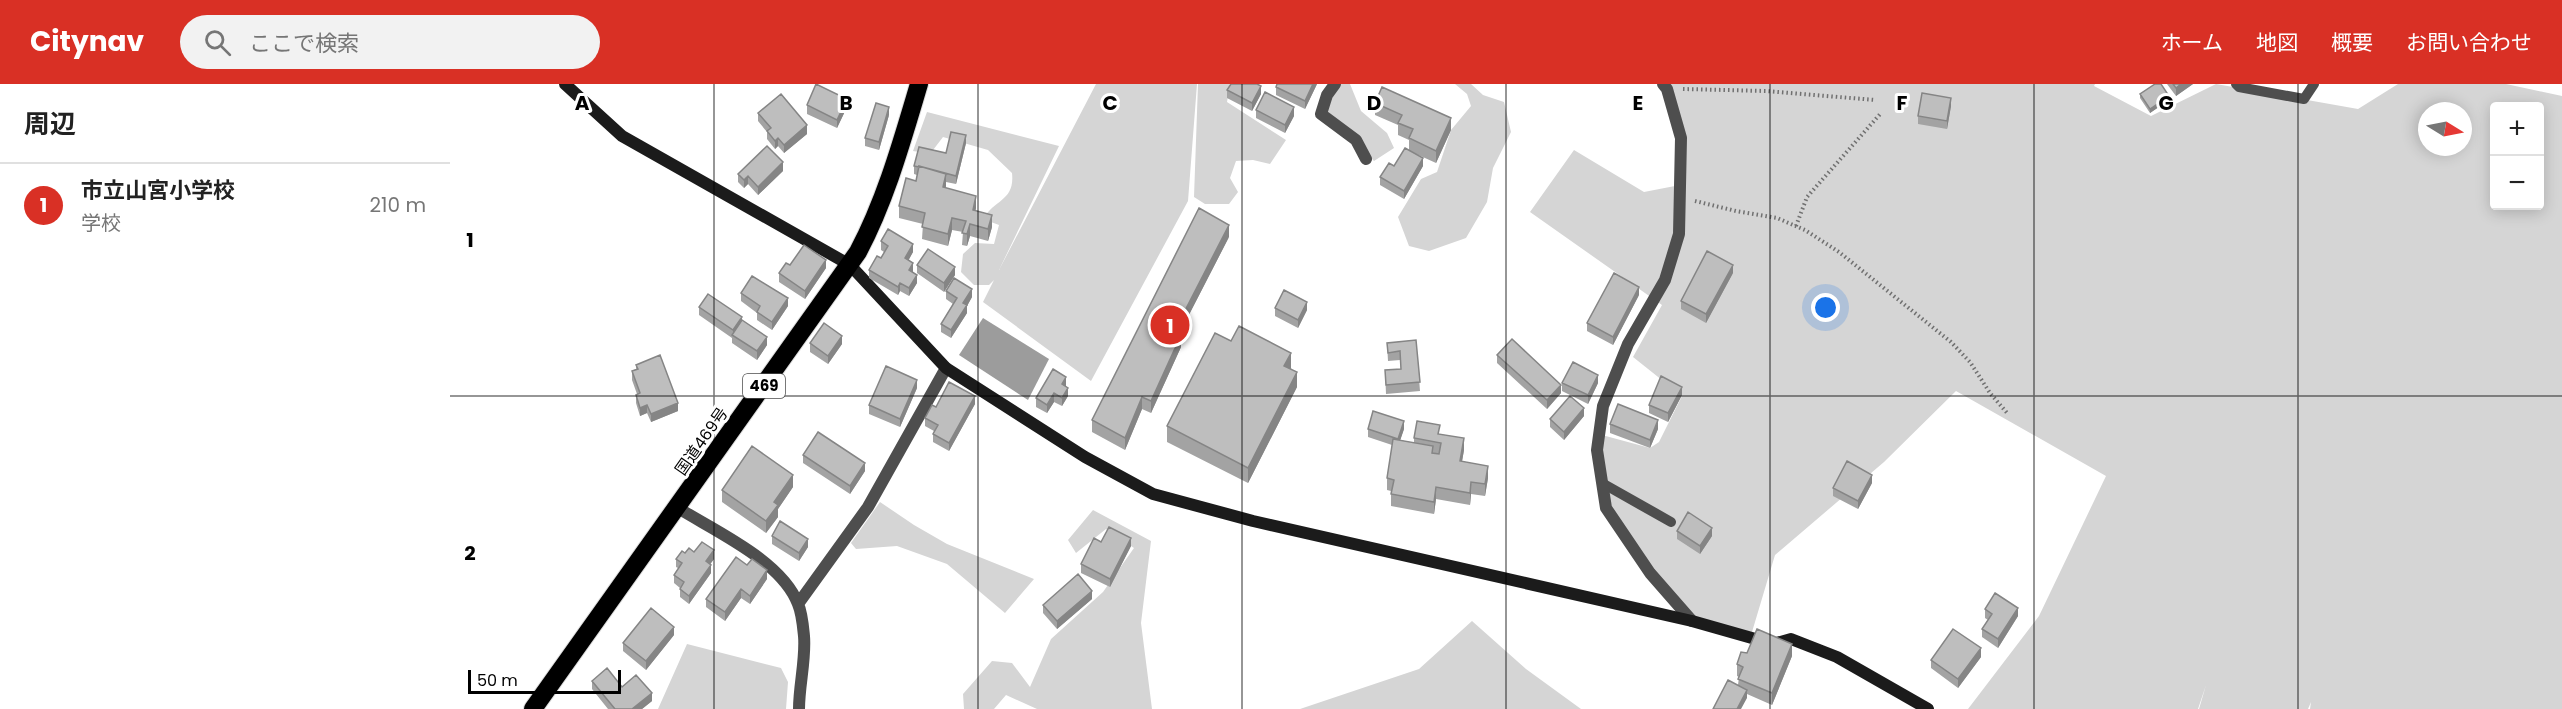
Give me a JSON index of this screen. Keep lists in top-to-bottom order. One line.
{"streets":{"highway":["469","国道469号"]},"scale_bar":"50 m","north":"right","page":{"header":"Citynav","search":"ここで検索","nav":["ホーム","地図","概要","お問い合わせ"],"heading":"周辺","map_buttons":["+","−"],"list":[{"mark":"1","name":"市立山宮小学校","note":"学校","value":"210 m"}],"pins":"1","scale":"50 m"},"grid":{"columns":["A","B","C","D","E","F","G"],"rows":["1","2"]}}
